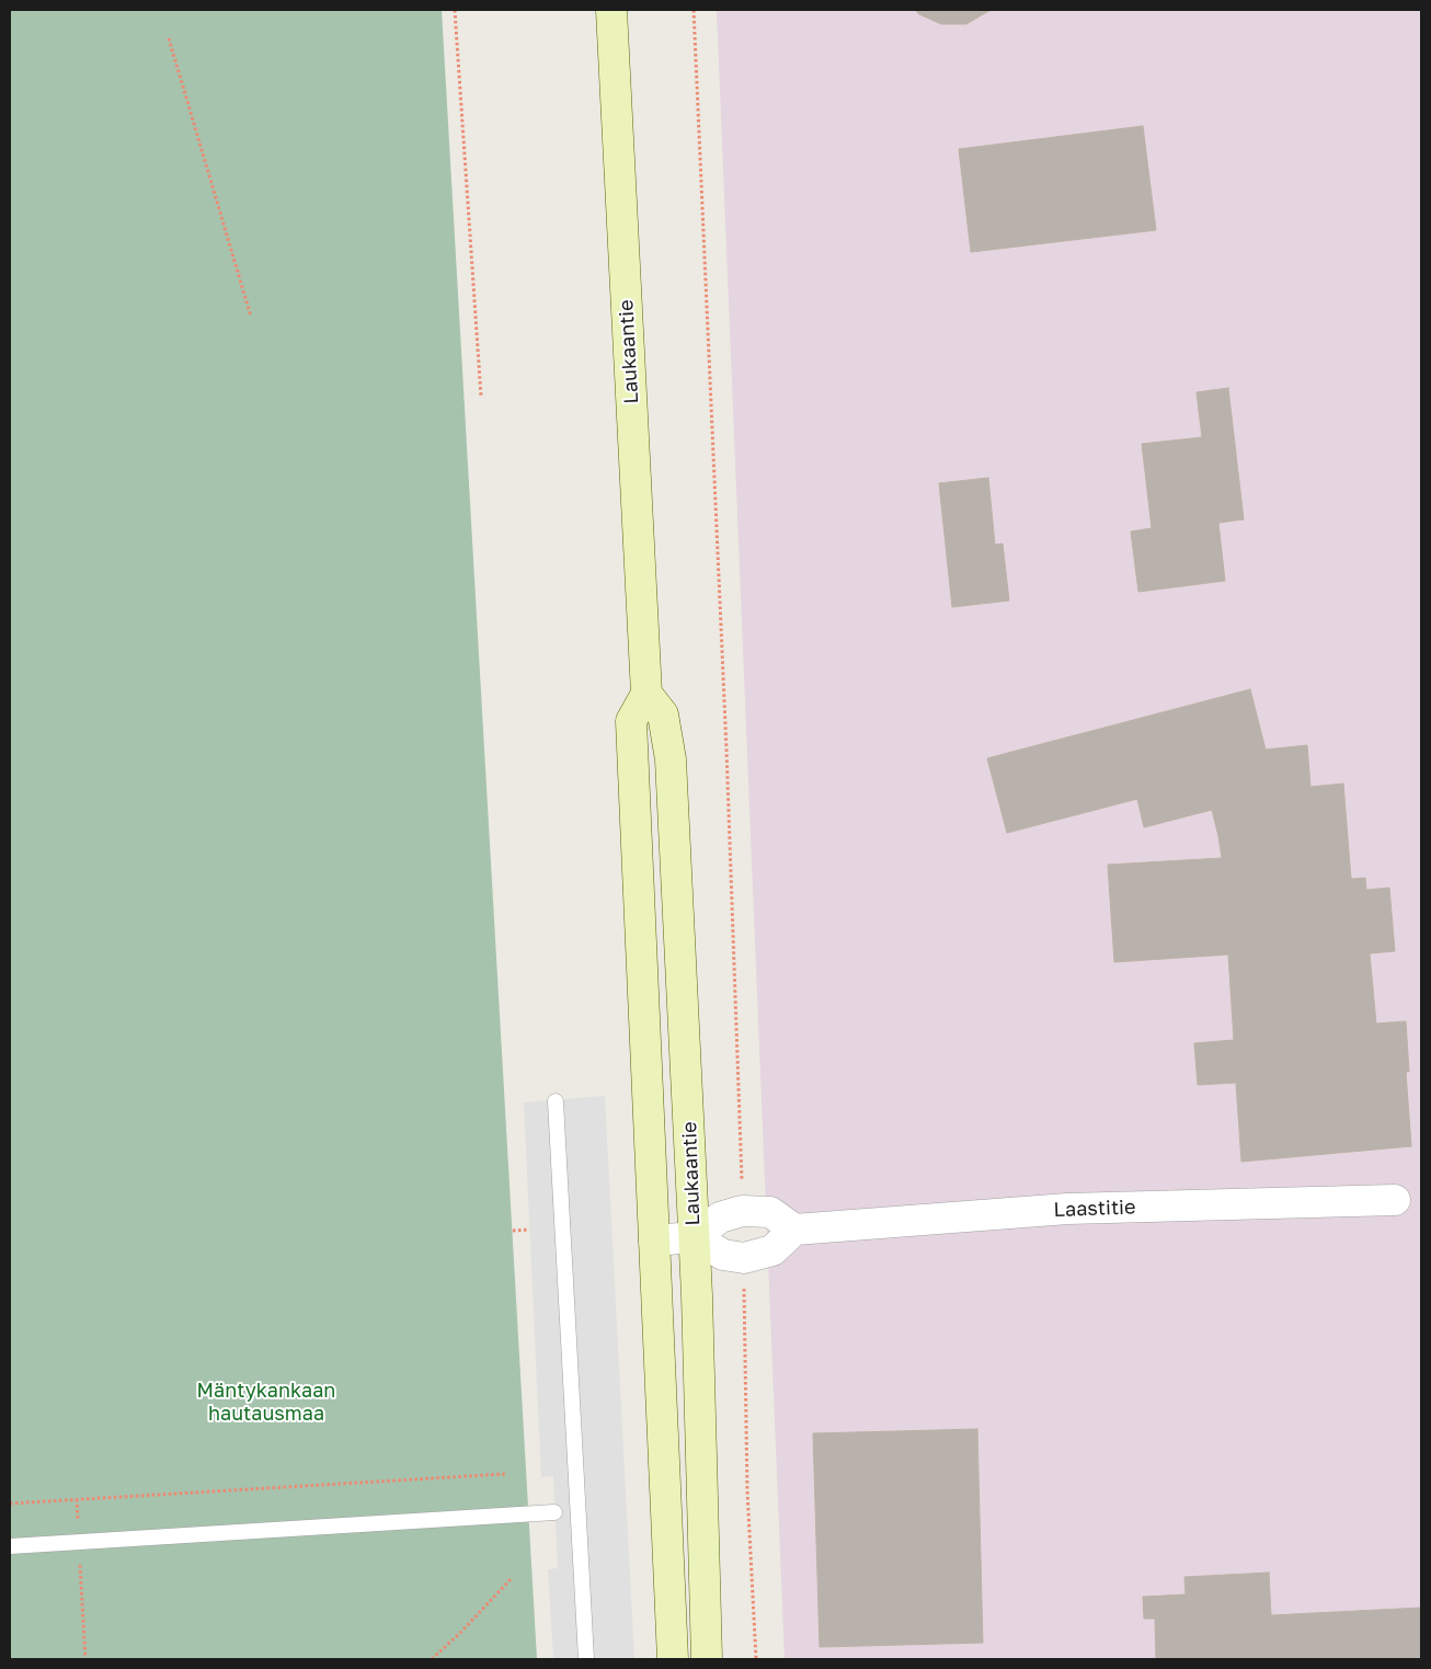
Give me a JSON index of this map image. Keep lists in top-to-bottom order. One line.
{"streets":{"main road":["Laukaantie"],"street":["Laastitie"]},"parks":["Mäntykankaan hautausmaa"]}
